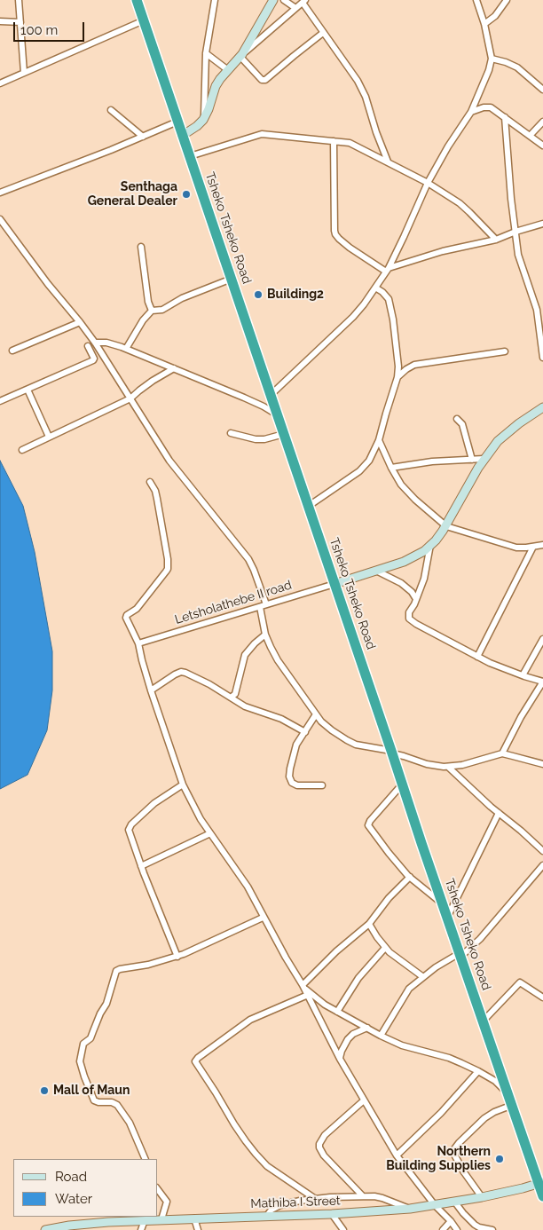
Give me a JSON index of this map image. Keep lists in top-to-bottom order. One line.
{"streets":{"highway":["Tsheko Tsheko Road"],"street":["Letsholathebe II road","Mathiba I Street"]},"crossings":[["Tsheko Tsheko Road","Letsholathebe II road"],["Tsheko Tsheko Road","Mathiba I Street"]],"places":["Senthaga General Dealer","Building2","Mall of Maun","Northern Building Supplies"],"legend":["Road","Water"],"scale_bar":"100 m"}
